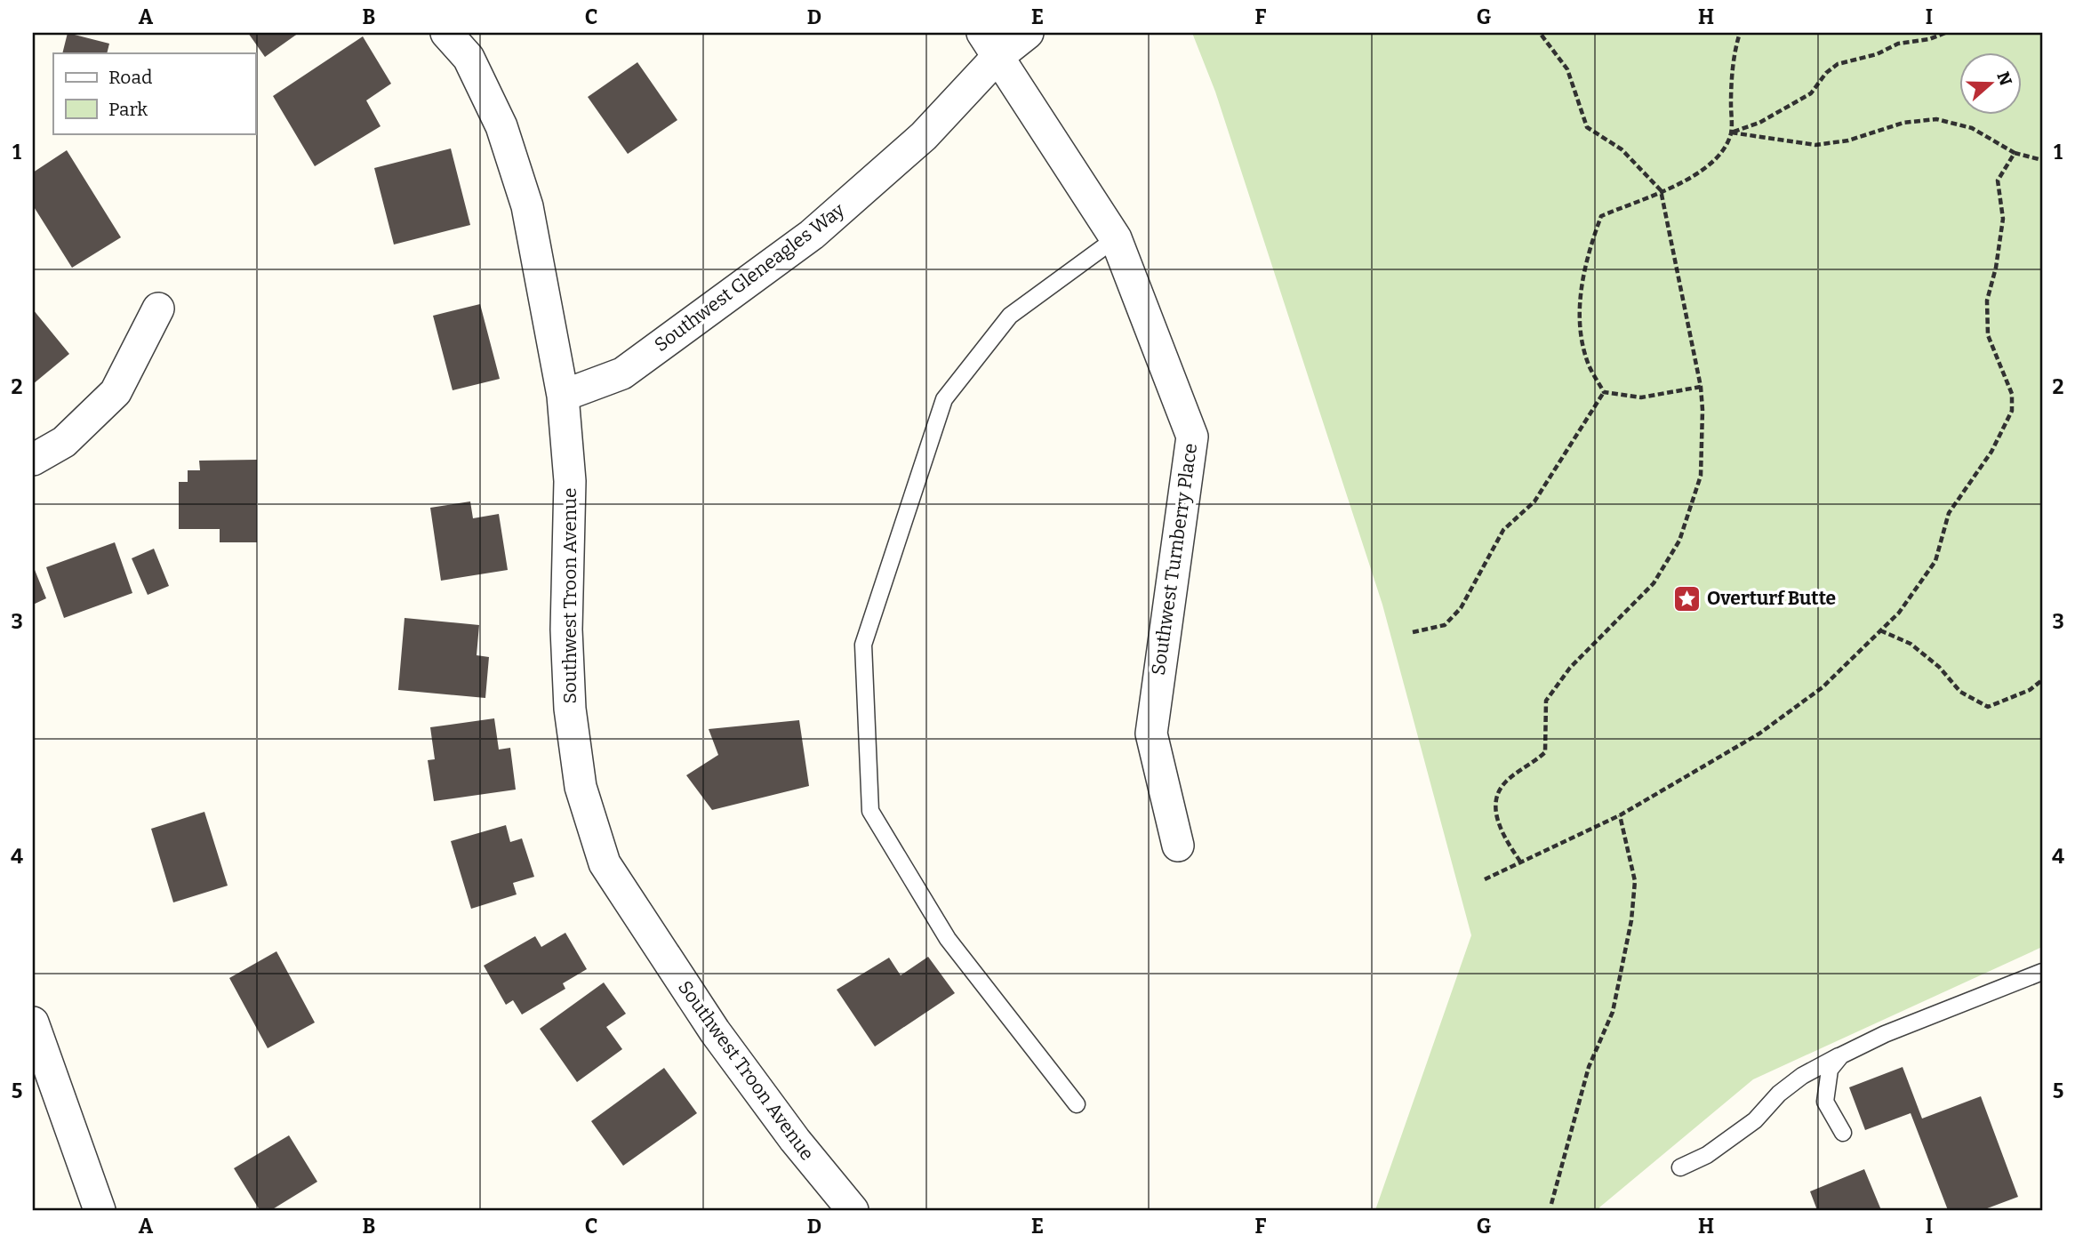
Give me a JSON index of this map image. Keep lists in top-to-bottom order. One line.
{"streets":{"street":["Southwest Gleneagles Way","Southwest Turnberry Place","Southwest Troon Avenue"]},"crossings":[["Southwest Gleneagles Way","Southwest Turnberry Place"],["Southwest Gleneagles Way","Southwest Troon Avenue"]],"places":{"place":["Overturf Butte"]},"legend":["Road","Park"],"north":"right","grid":{"columns":["A","B","C","D","E","F","G","H","I"],"rows":["1","2","3","4","5"]}}
